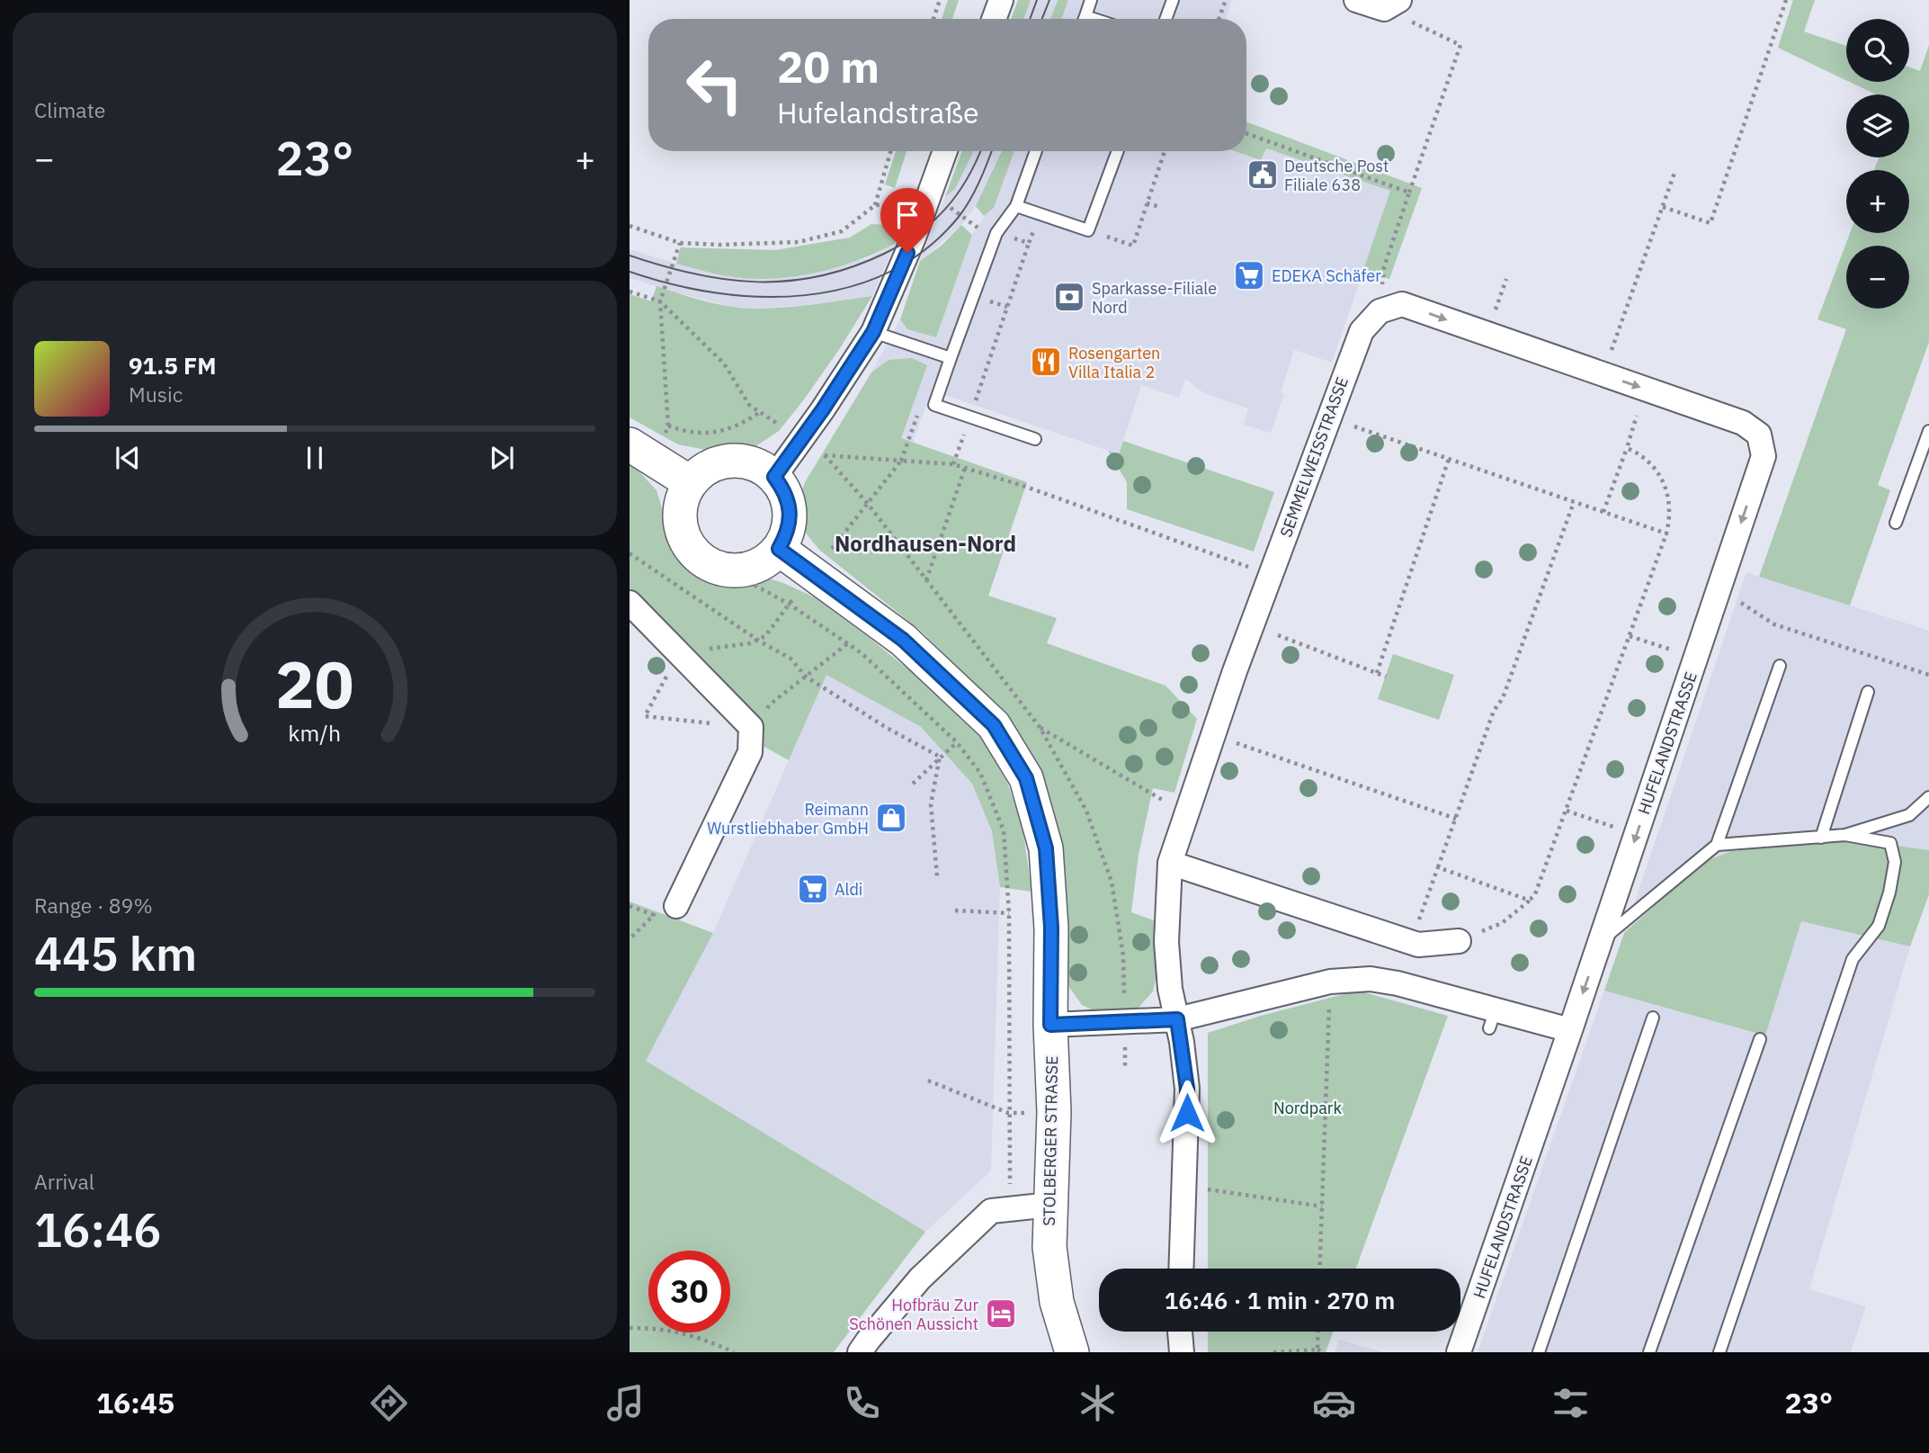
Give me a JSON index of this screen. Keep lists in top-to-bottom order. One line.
{"streets":{"main road":["STOLBERGER STRASSE"],"street":["SEMMELWEISSTRASSE","HUFELANDSTRASSE"]},"one_way":["HUFELANDSTRASSE"],"districts":["Nordhausen-Nord"],"parks":["Nordpark"],"places":{"public building":["Deutsche Post Filiale 638"],"supermarket":["EDEKA Schäfer","Aldi"],"bank":["Sparkasse-Filiale Nord"],"restaurant":["Rosengarten Villa Italia 2"],"shop":["Reimann Wurstliebhaber GmbH"],"hotel":["Hofbräu Zur Schönen Aussicht"]},"page":{"tile":["Climate",["Range · 89%","445 km"],["Arrival","16:46"]],"map_buttons":["+","−"],"turn":["20 m","Hufelandstraße"],"heat":["−","23°","+"],"song":["91.5 FM","Music"],"limit":"30","trip":"16:46 · 1 min · 270 m","tabs":["16:45","23°"],"gauge":["20","km/h"]}}
